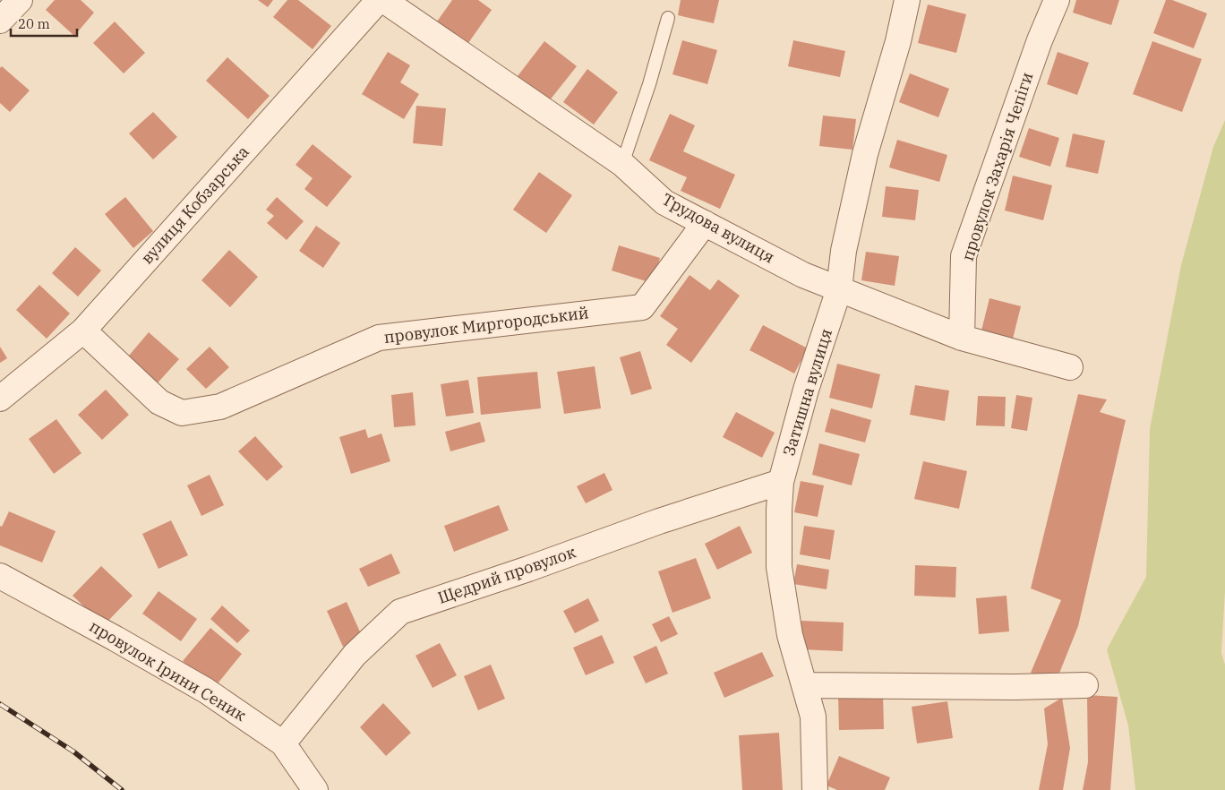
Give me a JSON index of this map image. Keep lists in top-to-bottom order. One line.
{"streets":{"street":["провулок Захарія Чепіги","вулиця Кобзарська","Трудова вулиця","провулок Миргородський","Затишна вулиця","Щедрий провулок","провулок Ірини Сеник"]},"crossings":[["провулок Захарія Чепіги","Трудова вулиця"],["вулиця Кобзарська","провулок Миргородський"],["Трудова вулиця","провулок Миргородський"],["Трудова вулиця","Затишна вулиця"],["Затишна вулиця","Щедрий провулок"],["Щедрий провулок","провулок Ірини Сеник"]],"scale_bar":"20 m"}
